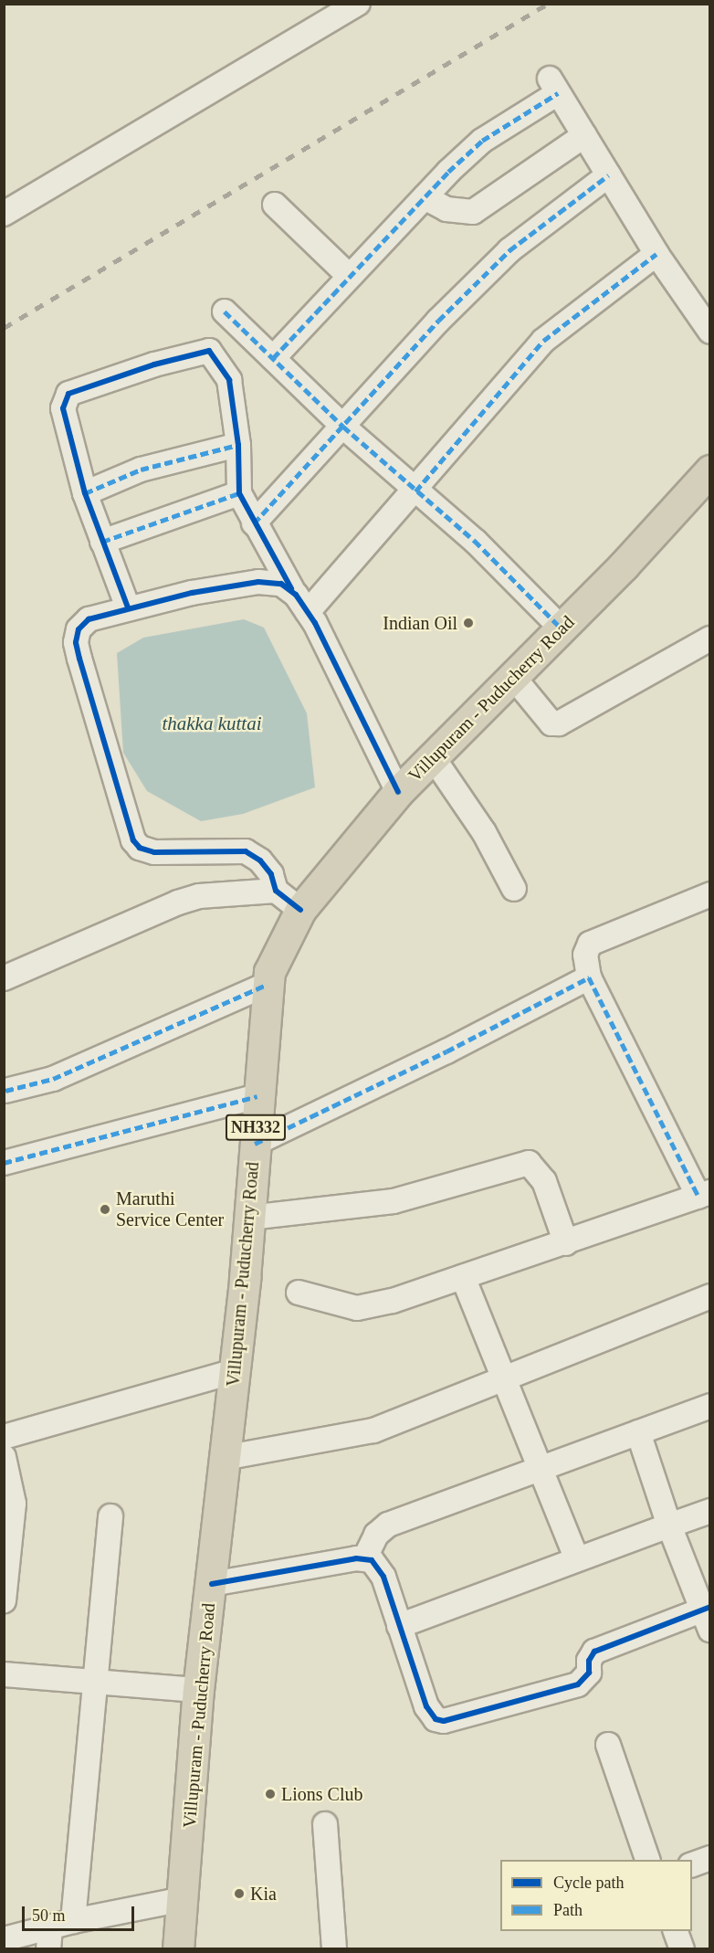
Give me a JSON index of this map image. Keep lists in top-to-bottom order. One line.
{"streets":{"highway":["Villupuram - Puducherry Road","NH332"]},"water":["thakka kuttai"],"places":["Indian Oil","Maruthi Service Center","Lions Club","Kia"],"legend":["Cycle path","Path"],"scale_bar":"50 m"}
